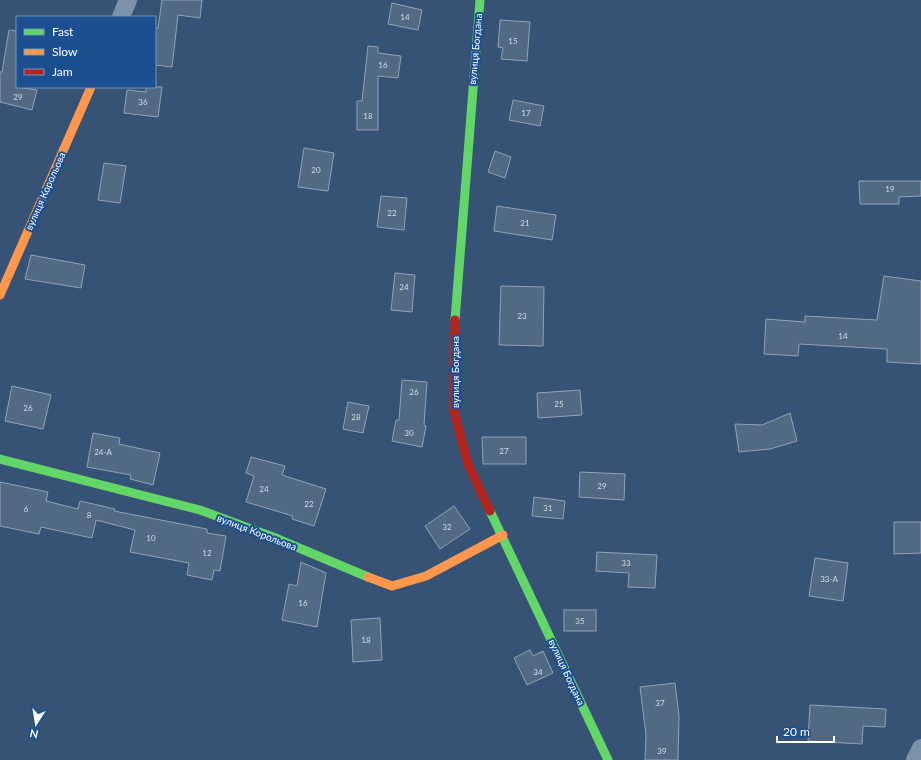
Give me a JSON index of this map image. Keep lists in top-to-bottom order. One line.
{"streets":{"street":["вулиця Богдана","вулиця Корольова"]},"crossings":[["вулиця Богдана","вулиця Корольова"]],"house_numbers":["14","15","16","29","36","17","18","20","19","22","21","24","23","14","26","25","26","28","30","27","24-А","29","24","22","31","6","8","32","10","12","33","33-А","16","35","18","34","37","39"],"legend":["Fast","Slow","Jam"],"scale_bar":"20 m","north":"bottom"}
